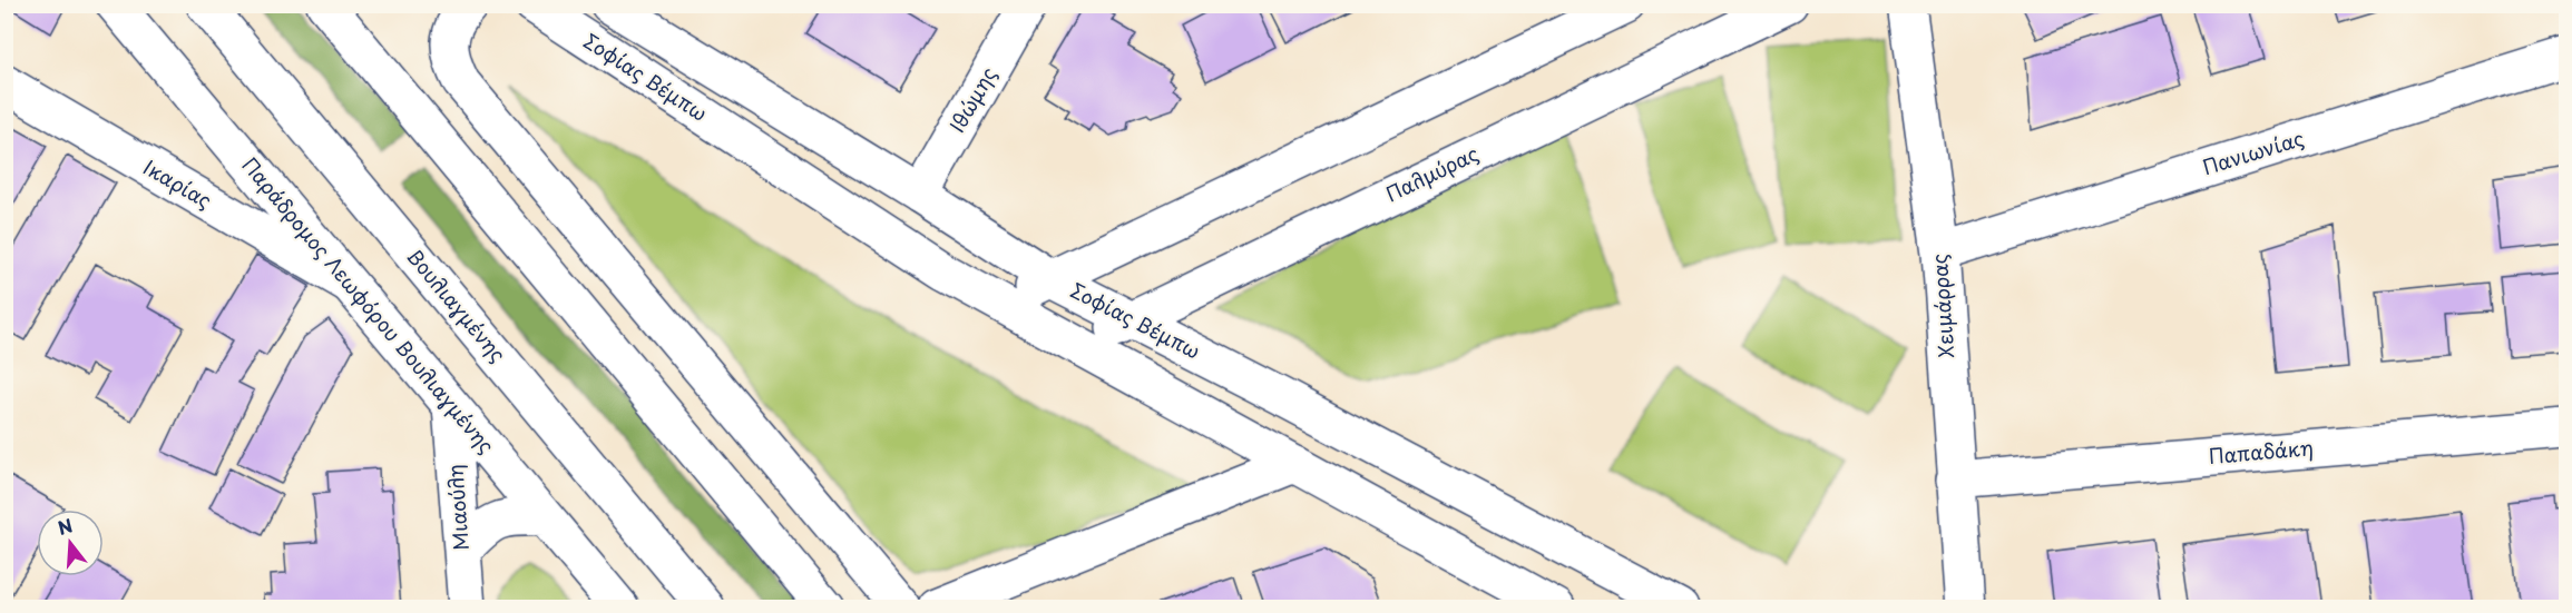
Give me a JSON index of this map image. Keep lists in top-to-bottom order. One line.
{"streets":{"main road":["Σοφίας Βέμπω","Ιθώμης","Πανιωνίας","Παλμύρας","Ικαρίας","Παράδρομος Λεωφόρου Βουλιαγμένης","Βουλιαγμένης","Χειμάρρας","Παπαδάκη","Μιαούλη"]},"crossings":[["Σοφίας Βέμπω","Ιθώμης"],["Σοφίας Βέμπω","Παλμύρας"],["Πανιωνίας","Χειμάρρας"],["Ικαρίας","Παράδρομος Λεωφόρου Βουλιαγμένης"],["Παράδρομος Λεωφόρου Βουλιαγμένης","Μιαούλη"],["Χειμάρρας","Παπαδάκη"]],"north":"top"}
